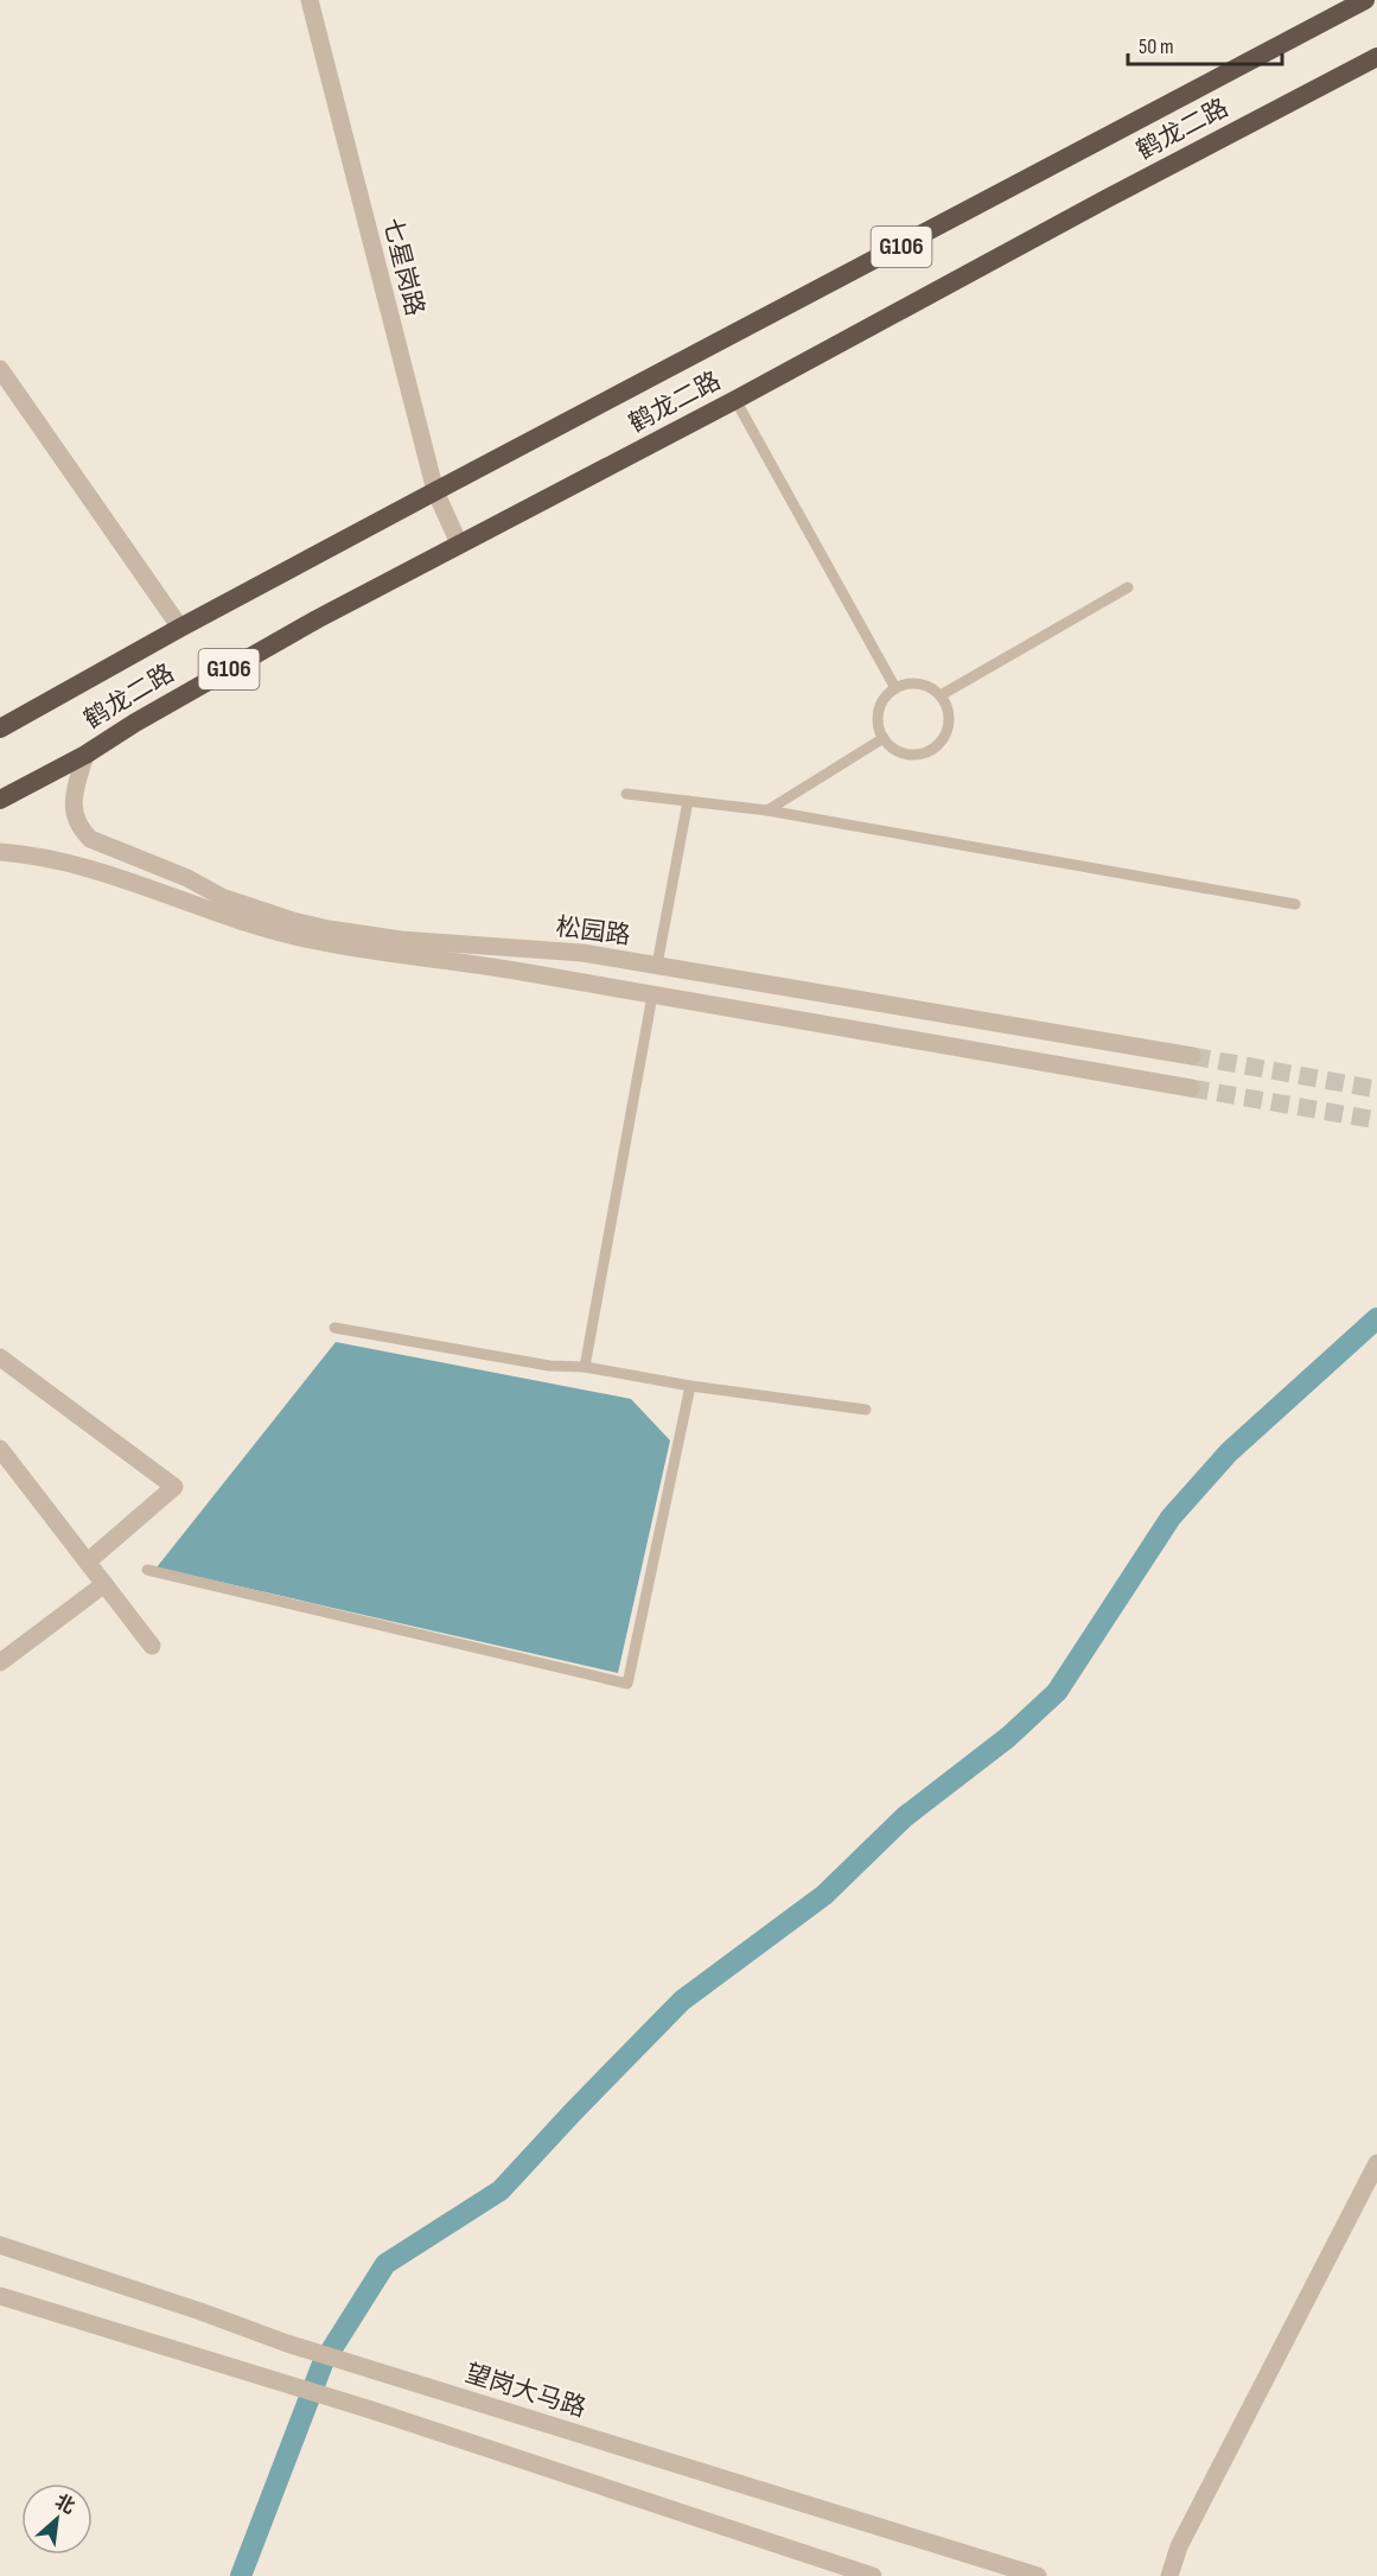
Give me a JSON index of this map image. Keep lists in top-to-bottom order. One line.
{"streets":{"highway":["鹤龙二路","G106"],"street":["七星岗路","松园路","望岗大马路"]},"crossings":[["鹤龙二路","七星岗路"],["鹤龙二路","松园路"]],"scale_bar":"50 m","north":"top right"}
